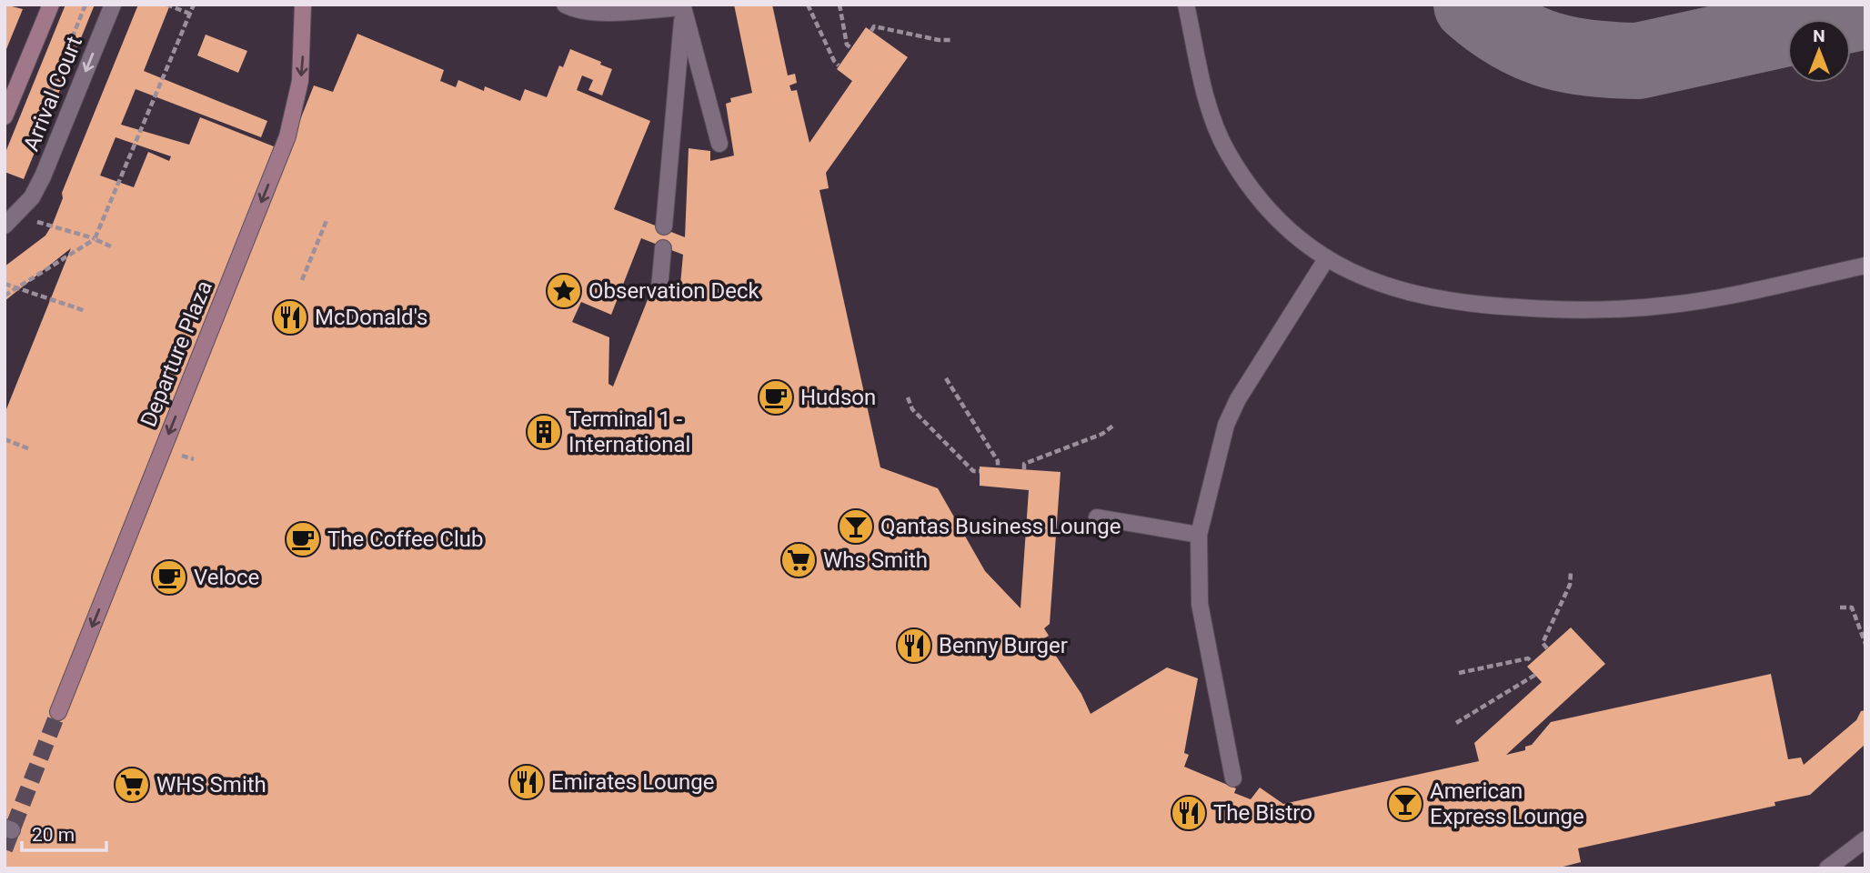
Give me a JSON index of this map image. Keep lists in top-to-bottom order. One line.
{"streets":{"street":["Arrival Court","Departure Plaza"]},"one_way":["Departure Plaza"],"places":{"place":["Observation Deck"],"restaurant":["McDonald's","Benny Burger","Emirates Lounge","The Bistro"],"cafe":["Hudson","The Coffee Club","Veloce"],"building":["Terminal 1 - International"],"bar":["Qantas Business Lounge","American Express Lounge"],"supermarket":["Whs Smith","WHS Smith"]},"scale_bar":"20 m","north":"top"}
